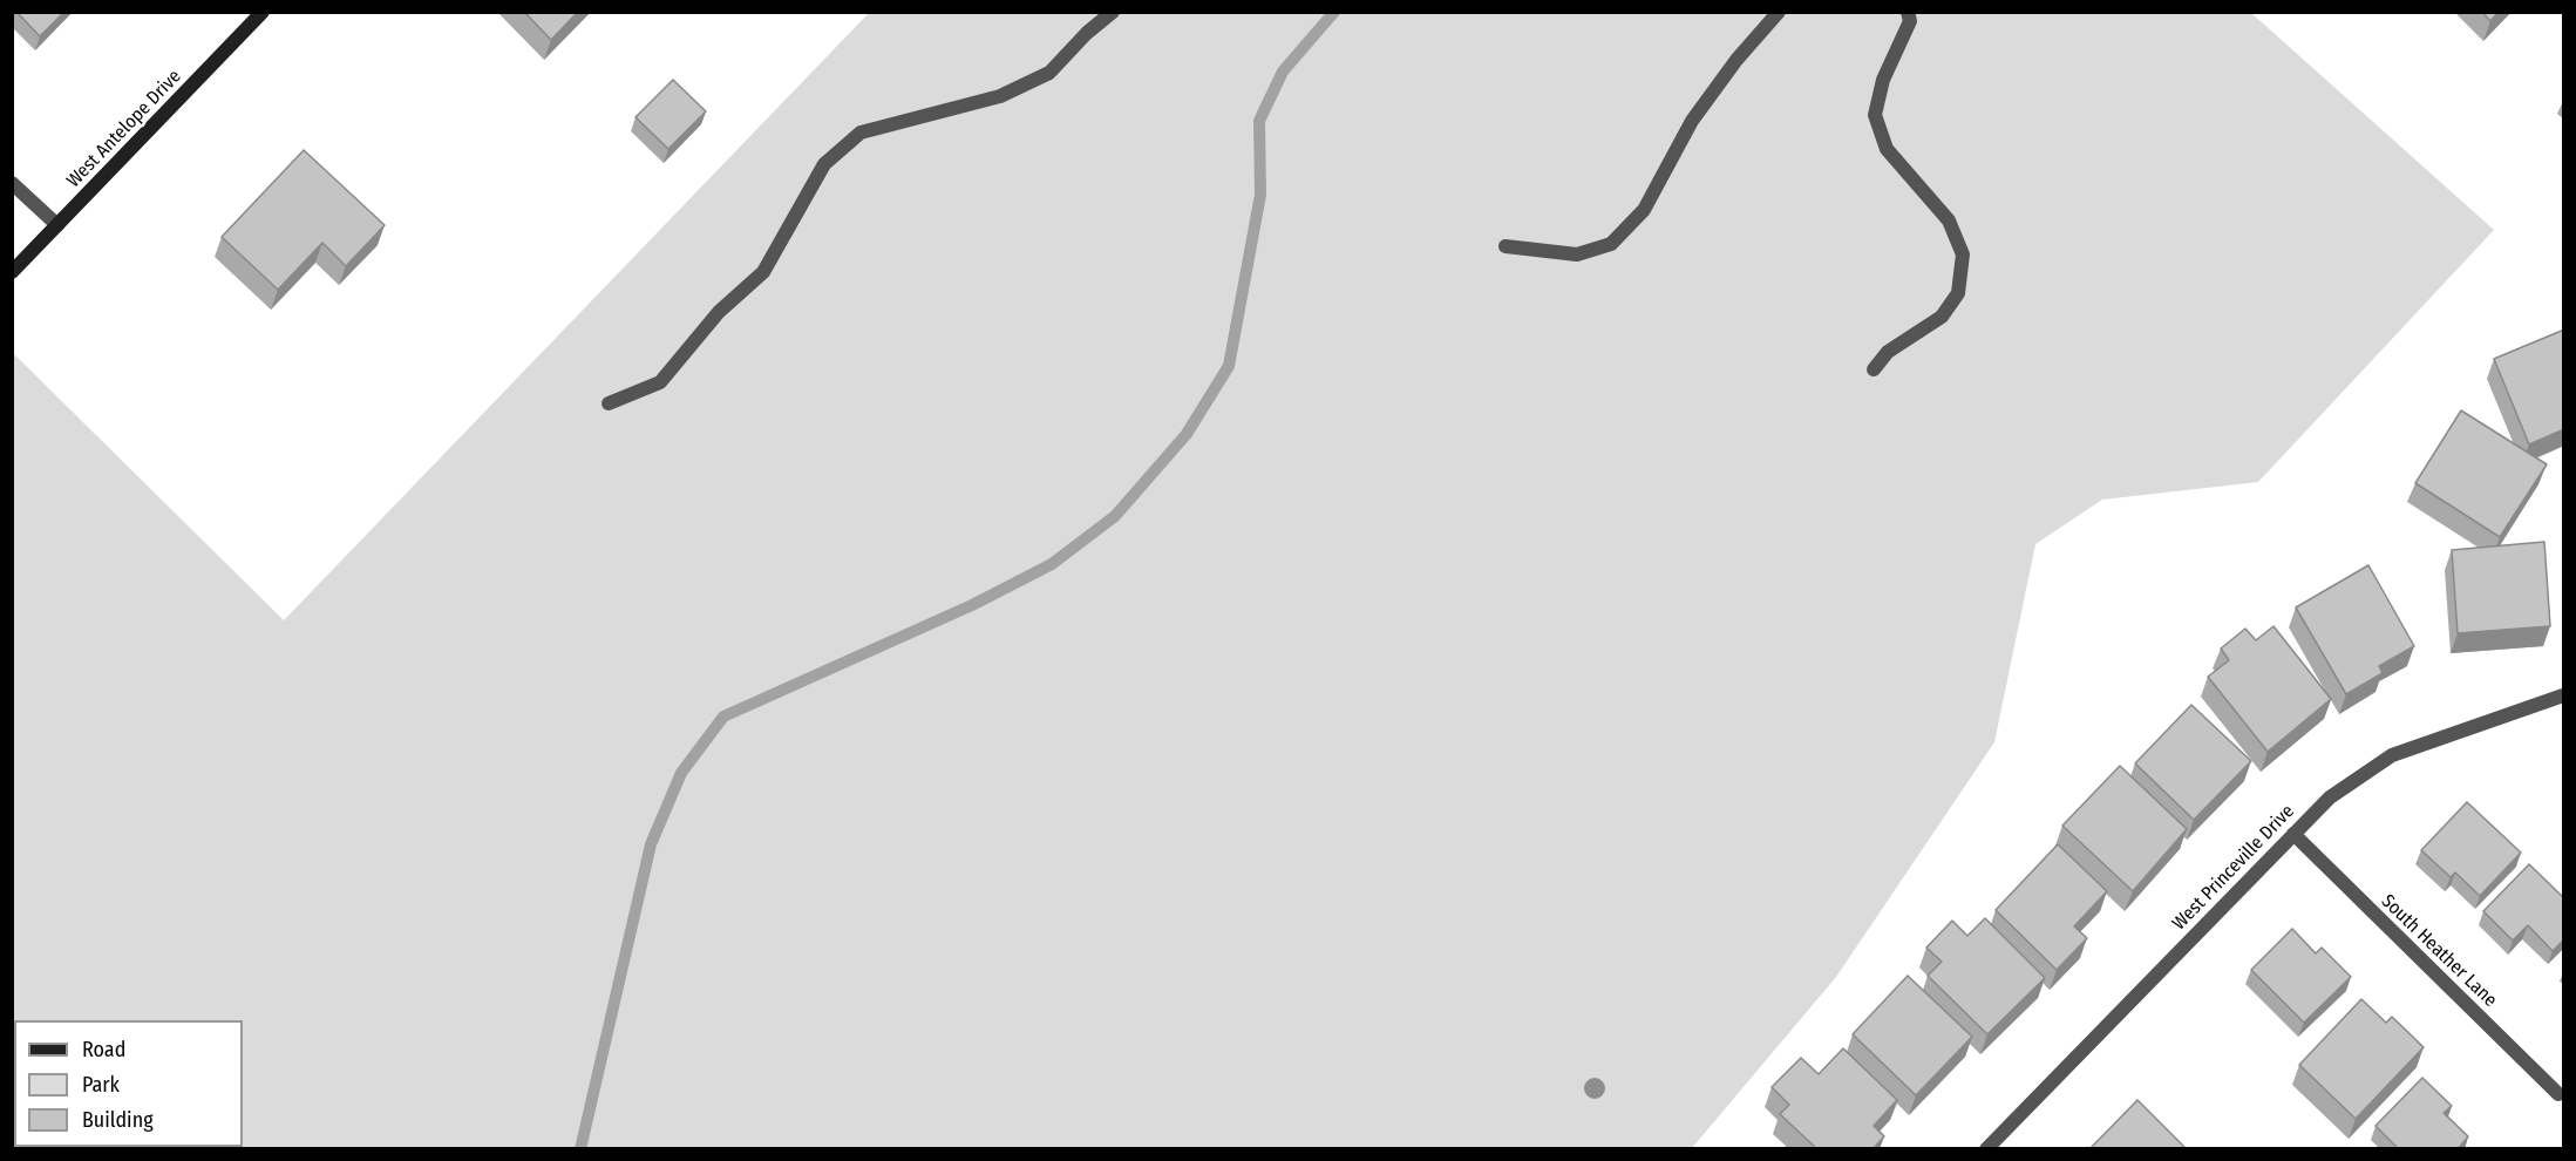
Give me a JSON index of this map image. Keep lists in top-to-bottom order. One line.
{"streets":{"main road":["West Antelope Drive"],"street":["West Princeville Drive","South Heather Lane"]},"crossings":[["West Princeville Drive","South Heather Lane"]],"legend":["Road","Park","Building"]}
